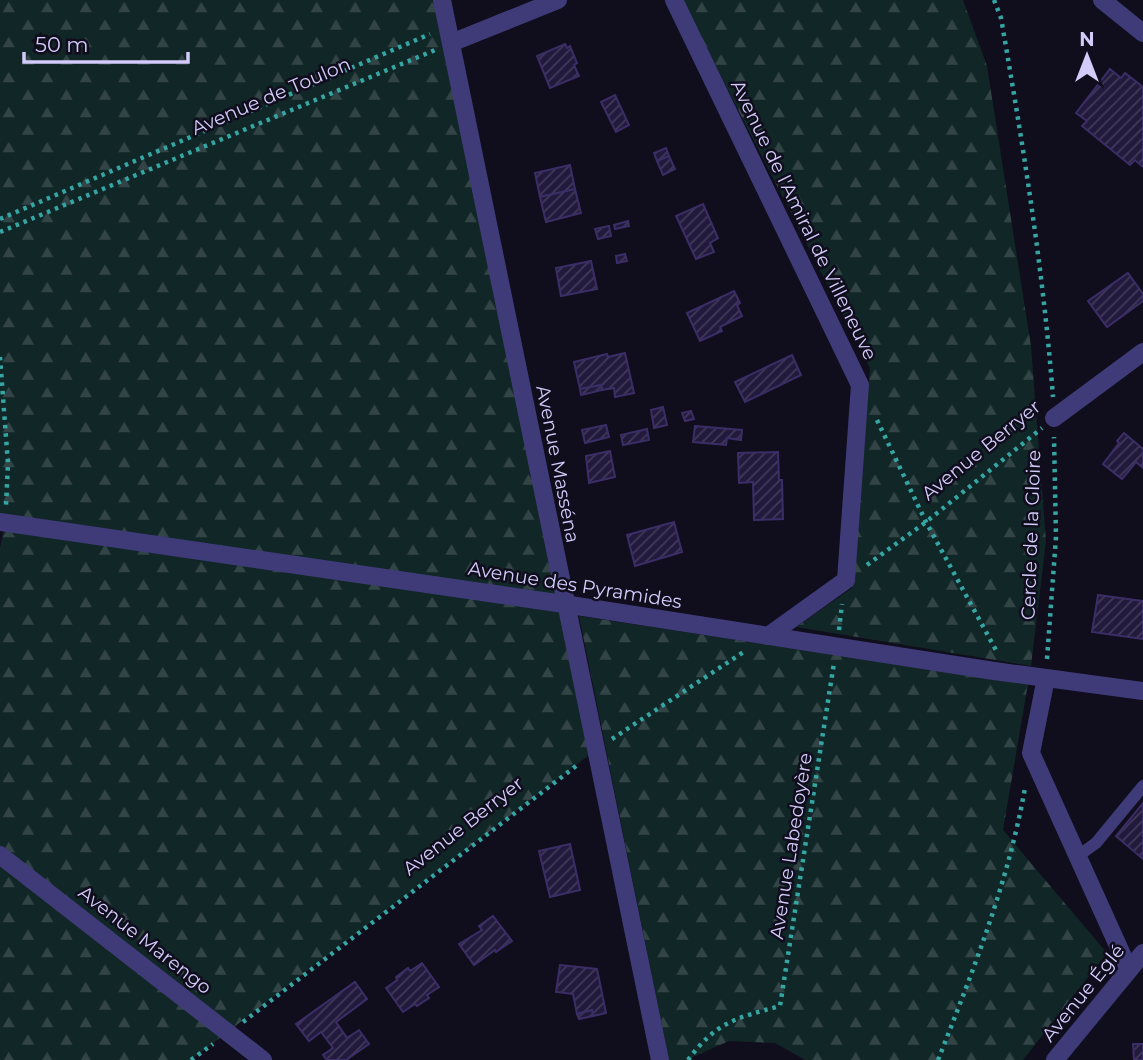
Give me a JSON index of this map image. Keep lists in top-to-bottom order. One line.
{"streets":{"street":["Avenue de l'Amiral de Villeneuve","Avenue Berryer","Avenue Masséna","Avenue des Pyramides","Avenue Marengo","Avenue Églé"],"path":["Avenue de Toulon","Cercle de la Gloire","Avenue Labedoyère"]},"crossings":[["Avenue de Toulon","Avenue Masséna"],["Avenue de l'Amiral de Villeneuve","Avenue Berryer"],["Avenue de l'Amiral de Villeneuve","Avenue Labedoyère"],["Avenue Berryer","Avenue Masséna"],["Avenue Berryer","Cercle de la Gloire"],["Avenue Berryer","Avenue des Pyramides"],["Avenue Berryer","Avenue Labedoyère"],["Avenue Berryer","Avenue Marengo"],["Avenue Masséna","Avenue des Pyramides"],["Cercle de la Gloire","Avenue des Pyramides"],["Avenue des Pyramides","Avenue Labedoyère"]],"scale_bar":"50 m","north":"top"}
